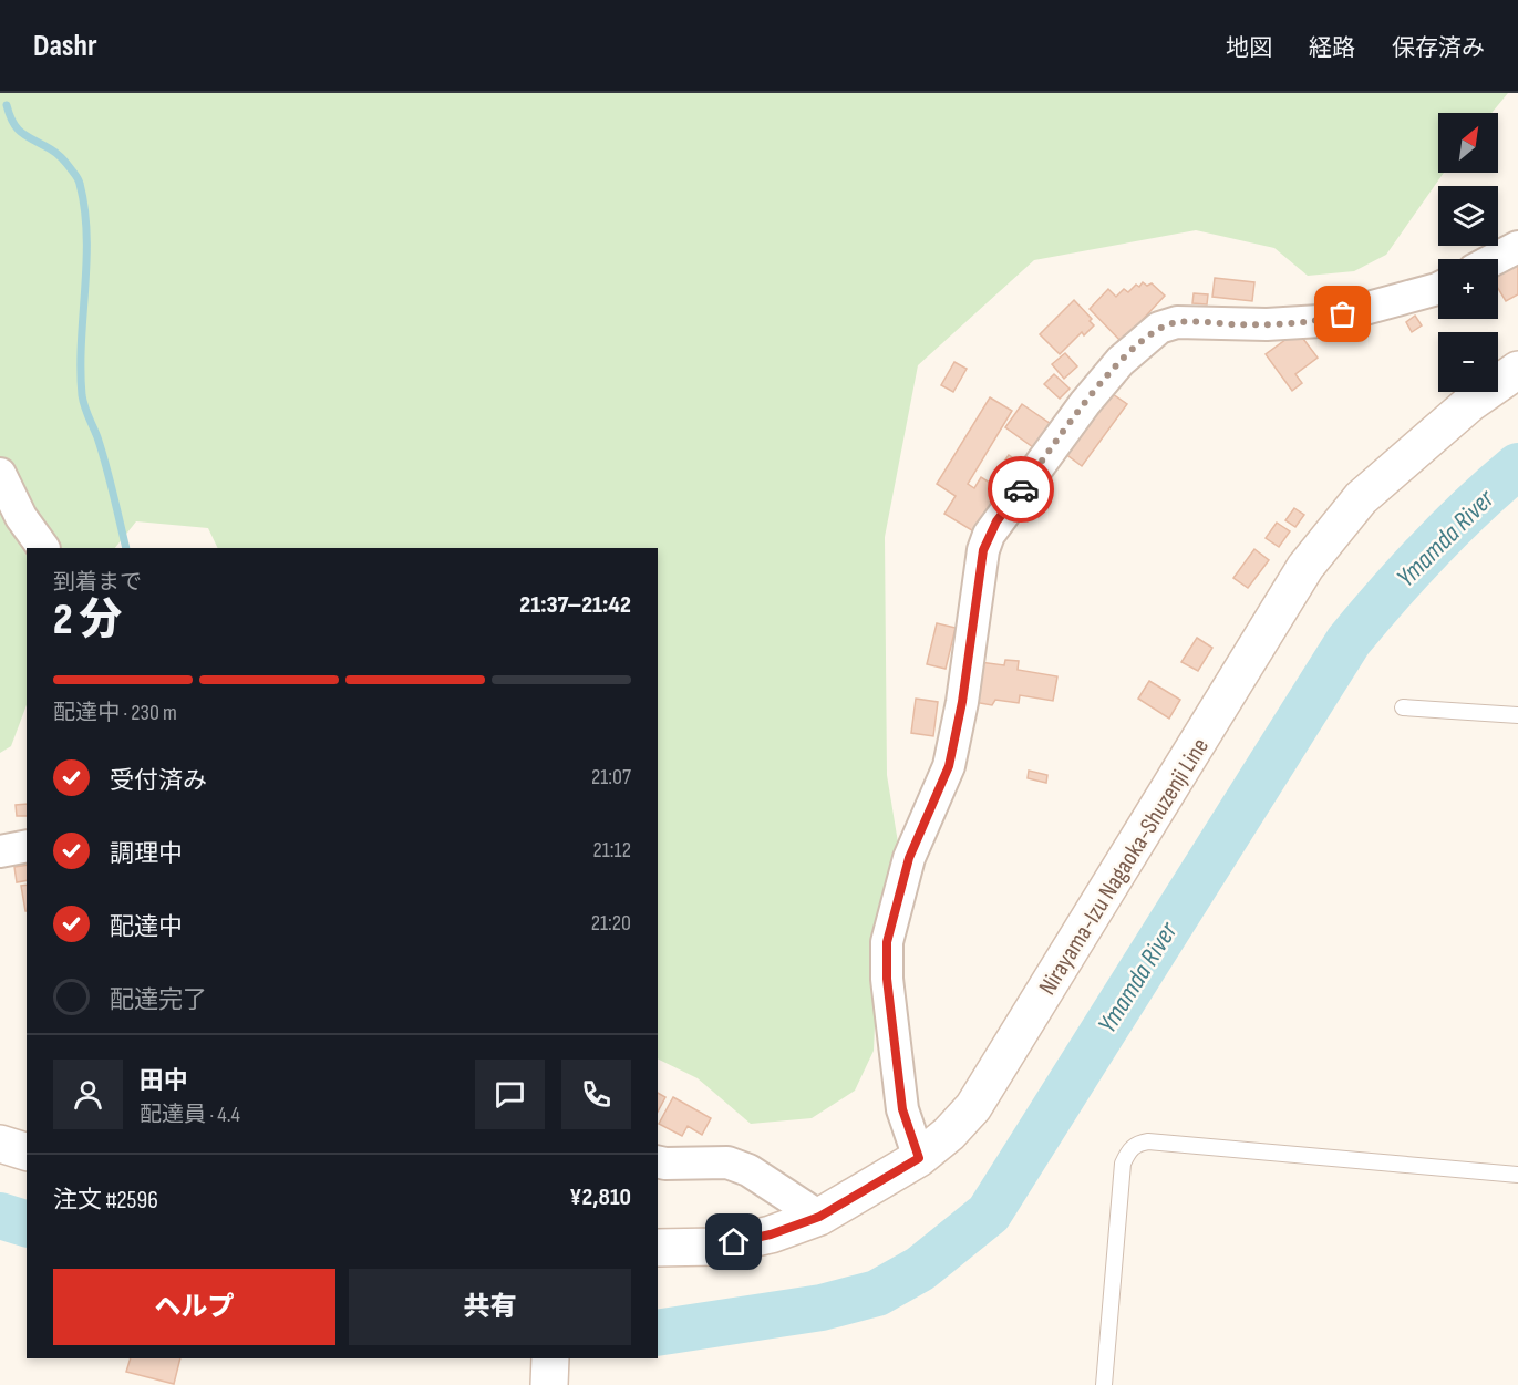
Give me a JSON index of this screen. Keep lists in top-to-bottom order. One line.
{"streets":{"main road":["Nirayama-Izu Nagaoka-Shuzenji Line"]},"water":["Ymamda River"],"north":"top right","page":{"header":"Dashr","nav":["地図","経路","保存済み"],"map_buttons":["+","−"],"heading":["2 分","到着まで","21:37–21:42"],"panel":["田中","配達員 · 4.4","注文 #2596","¥2,810"],"bar":"配達中 · 230 m","list":[["受付済み","21:07"],["調理中","21:12"],["配達中","21:20"],"配達完了"],"buttons":["ヘルプ","共有"]}}
